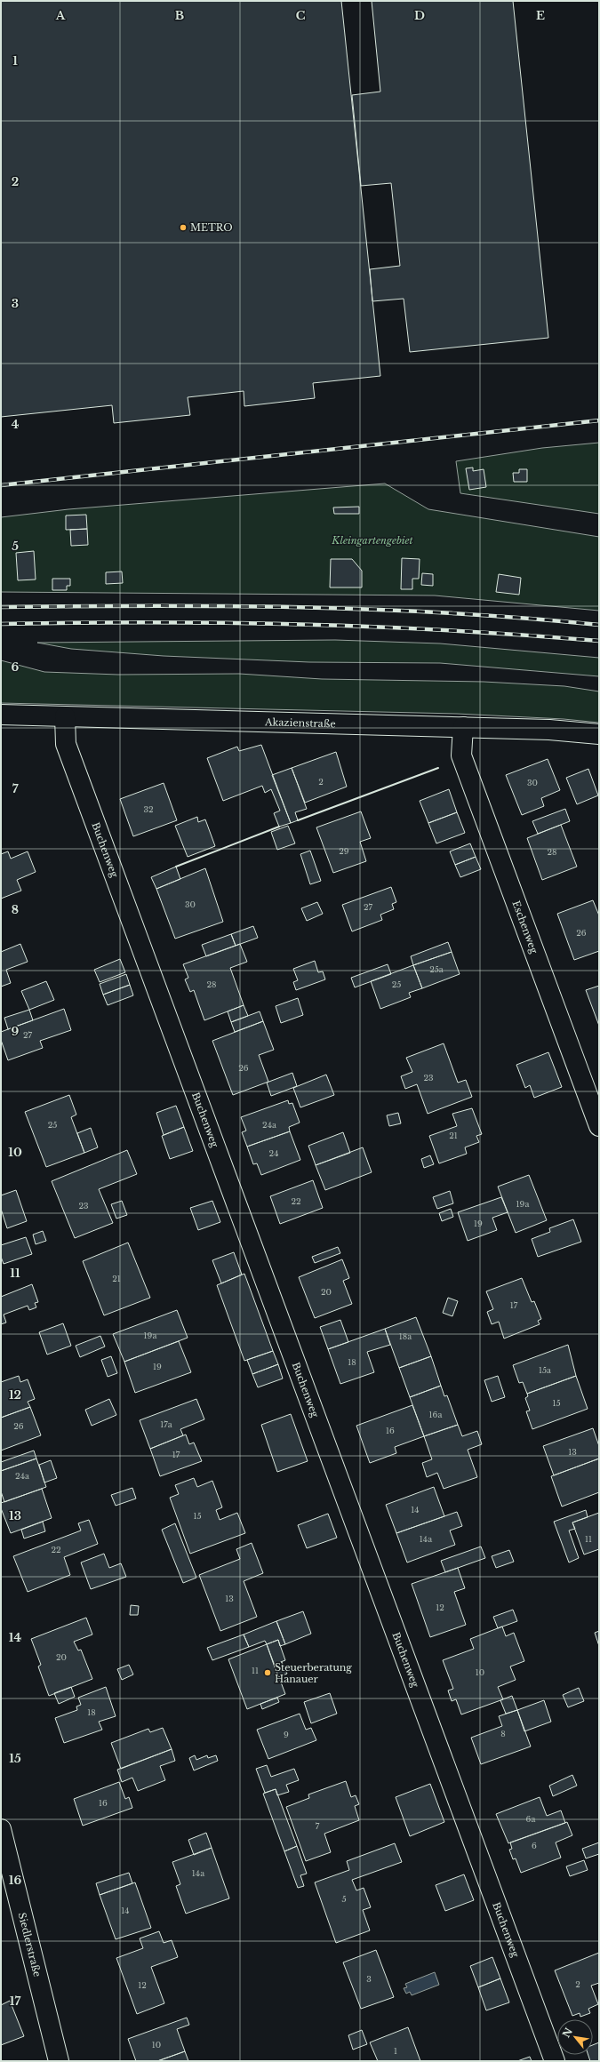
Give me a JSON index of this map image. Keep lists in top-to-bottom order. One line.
{"streets":{"street":["Akazienstraße","Buchenweg","Eschenweg","Siedlerstraße"]},"crossings":[["Akazienstraße","Buchenweg"],["Akazienstraße","Eschenweg"]],"parks":["Kleingartengebiet"],"places":["METRO","Steuerberatung Hanauer"],"house_numbers":["2","30","32","29","28","30","27","26","25a","28","25","27","26","23","25","24a","21","24","22","19a","23","19","21","20","17","19a","18a","18","19","15a","15","16a","17a","26","16","13","17","24a","14","15","14a","11","22","13","12","20","11","10","18","8","9","16","6a","7","6","14a","5","14","3","2","12","10","1"],"north":"top left","grid":{"columns":["A","B","C","D","E"],"rows":["1","2","3","4","5","6","7","8","9","10","11","12","13","14","15","16","17"]}}
